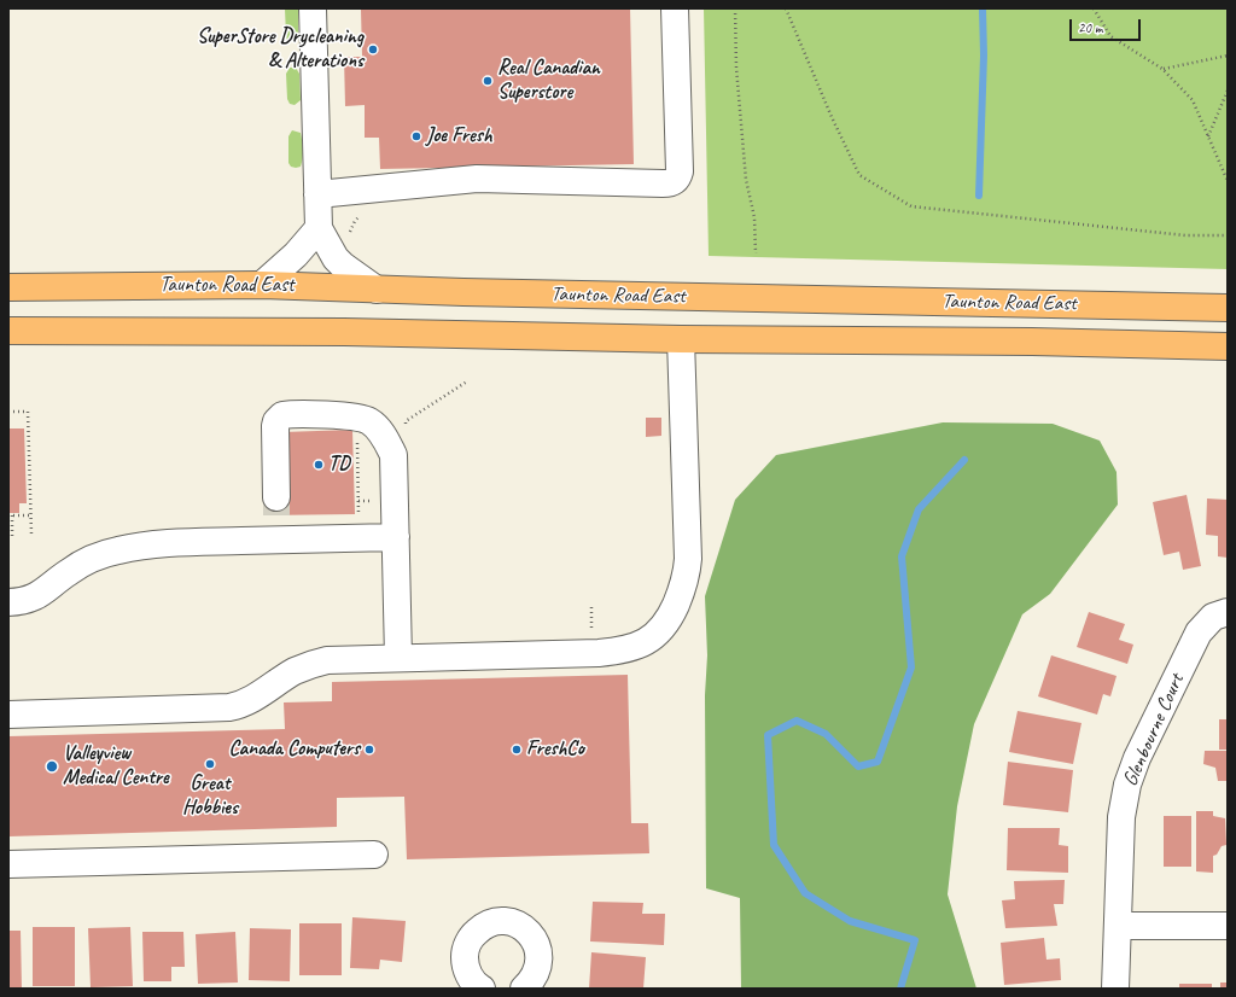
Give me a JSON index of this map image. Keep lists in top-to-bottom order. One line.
{"streets":{"main road":["Taunton Road East"],"street":["Glenbourne Court"]},"places":["SuperStore Drycleaning & Alterations","Real Canadian Superstore","Joe Fresh","TD","Canada Computers","FreshCo","Great Hobbies","Valleyview Medical Centre"],"scale_bar":"20 m"}
